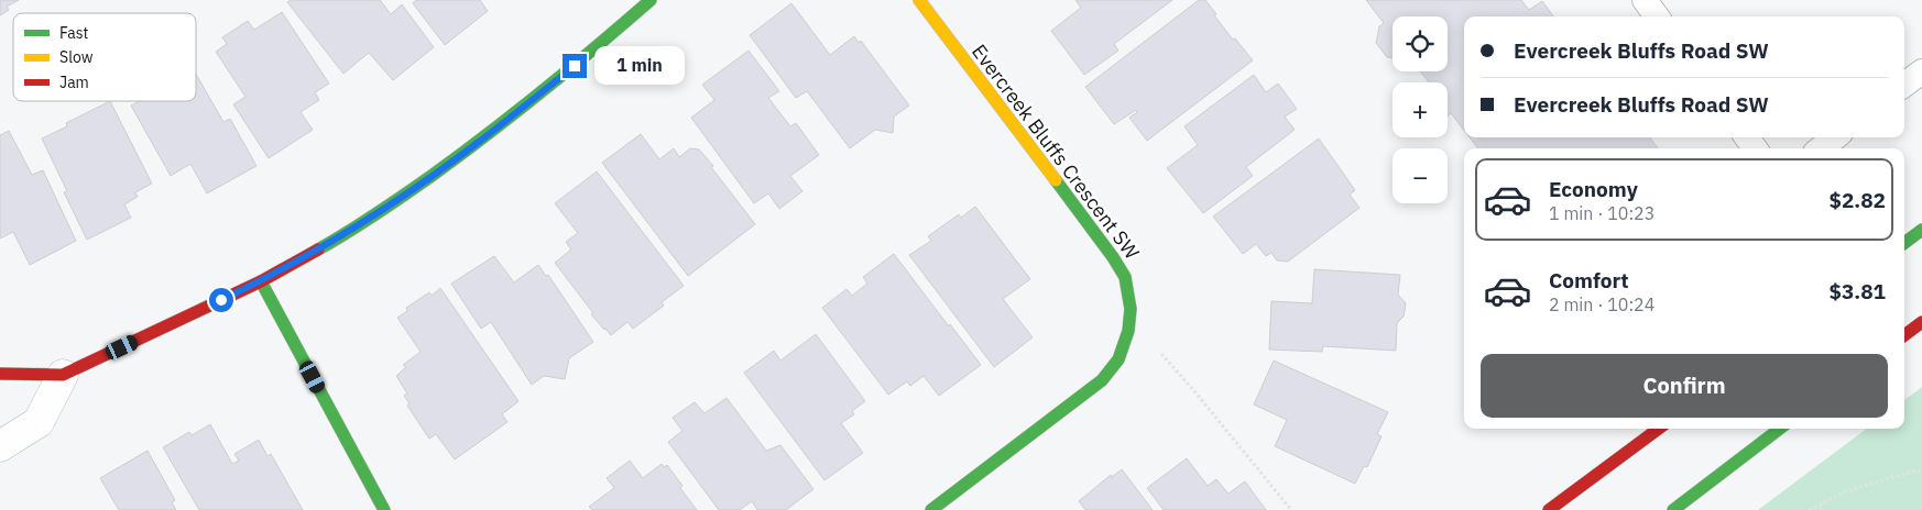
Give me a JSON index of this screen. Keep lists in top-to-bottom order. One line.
{"streets":{"street":["Evercreek Bluffs Crescent SW"]},"legend":["Fast","Slow","Jam"],"page":{"map_buttons":["+","−"],"banner":["Evercreek Bluffs Road SW","Evercreek Bluffs Road SW"],"bubble":"1 min","list":[{"name":"Economy","note":"1 min · 10:23","value":"$2.82"},{"name":"Comfort","note":"2 min · 10:24","value":"$3.81"}],"buttons":"Confirm"}}
